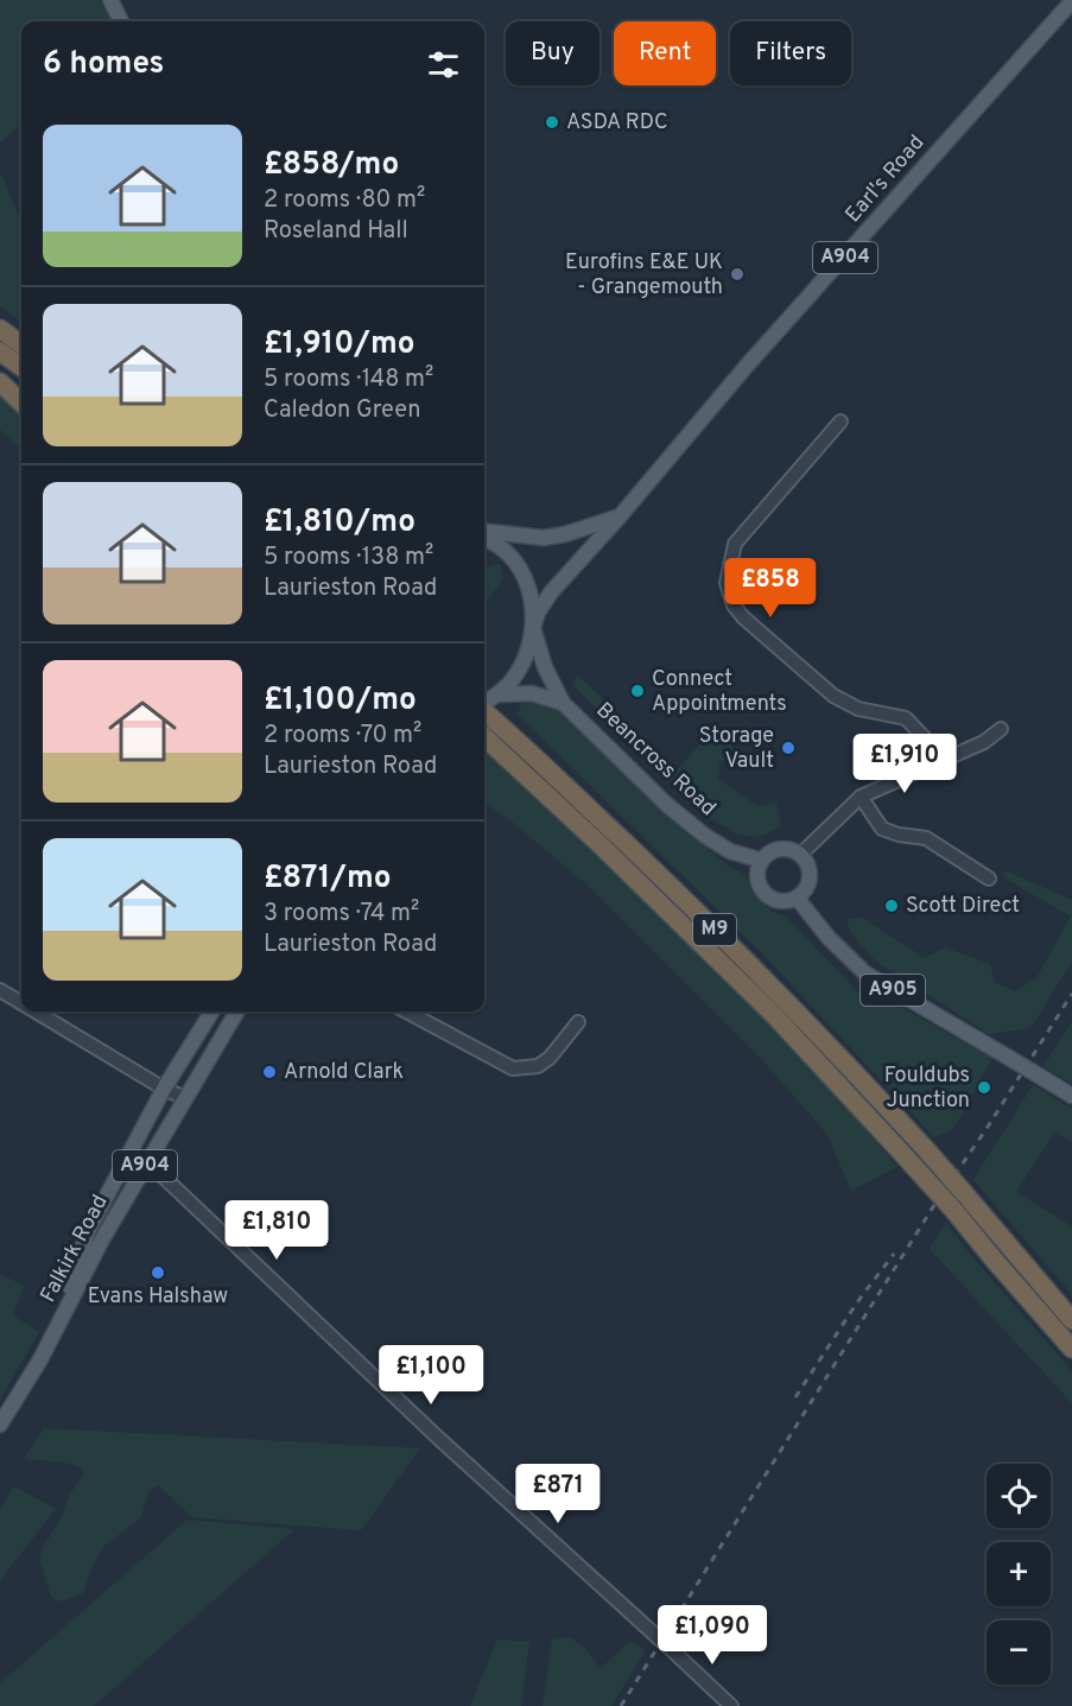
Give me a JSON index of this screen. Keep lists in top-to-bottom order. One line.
{"streets":{"highway":["M9"],"main road":["Earl's Road","A904","Beancross Road","A905","Falkirk Road"]},"crossings":[["Earl's Road","Beancross Road"],["Beancross Road","A905"]],"places":["ASDA RDC","Eurofins E&E UK - Grangemouth","Connect Appointments","Storage Vault","Scott Direct","Arnold Clark","Fouldubs Junction","Evans Halshaw"],"page":{"chip":["Buy","Rent","Filters"],"heading":"6 homes","list":[{"name":"£858/mo","note":"2 rooms · 80 m² · Roseland Hall"},{"name":"£1,910/mo","note":"5 rooms · 148 m² · Caledon Green"},{"name":"£1,810/mo","note":"5 rooms · 138 m² · Laurieston Road"},{"name":"£1,100/mo","note":"2 rooms · 70 m² · Laurieston Road"},{"name":"£871/mo","note":"3 rooms · 74 m² · Laurieston Road"}],"price":["£858","£1,910","£1,810","£1,100","£871","£1,090"],"map_buttons":["+","−"]}}
